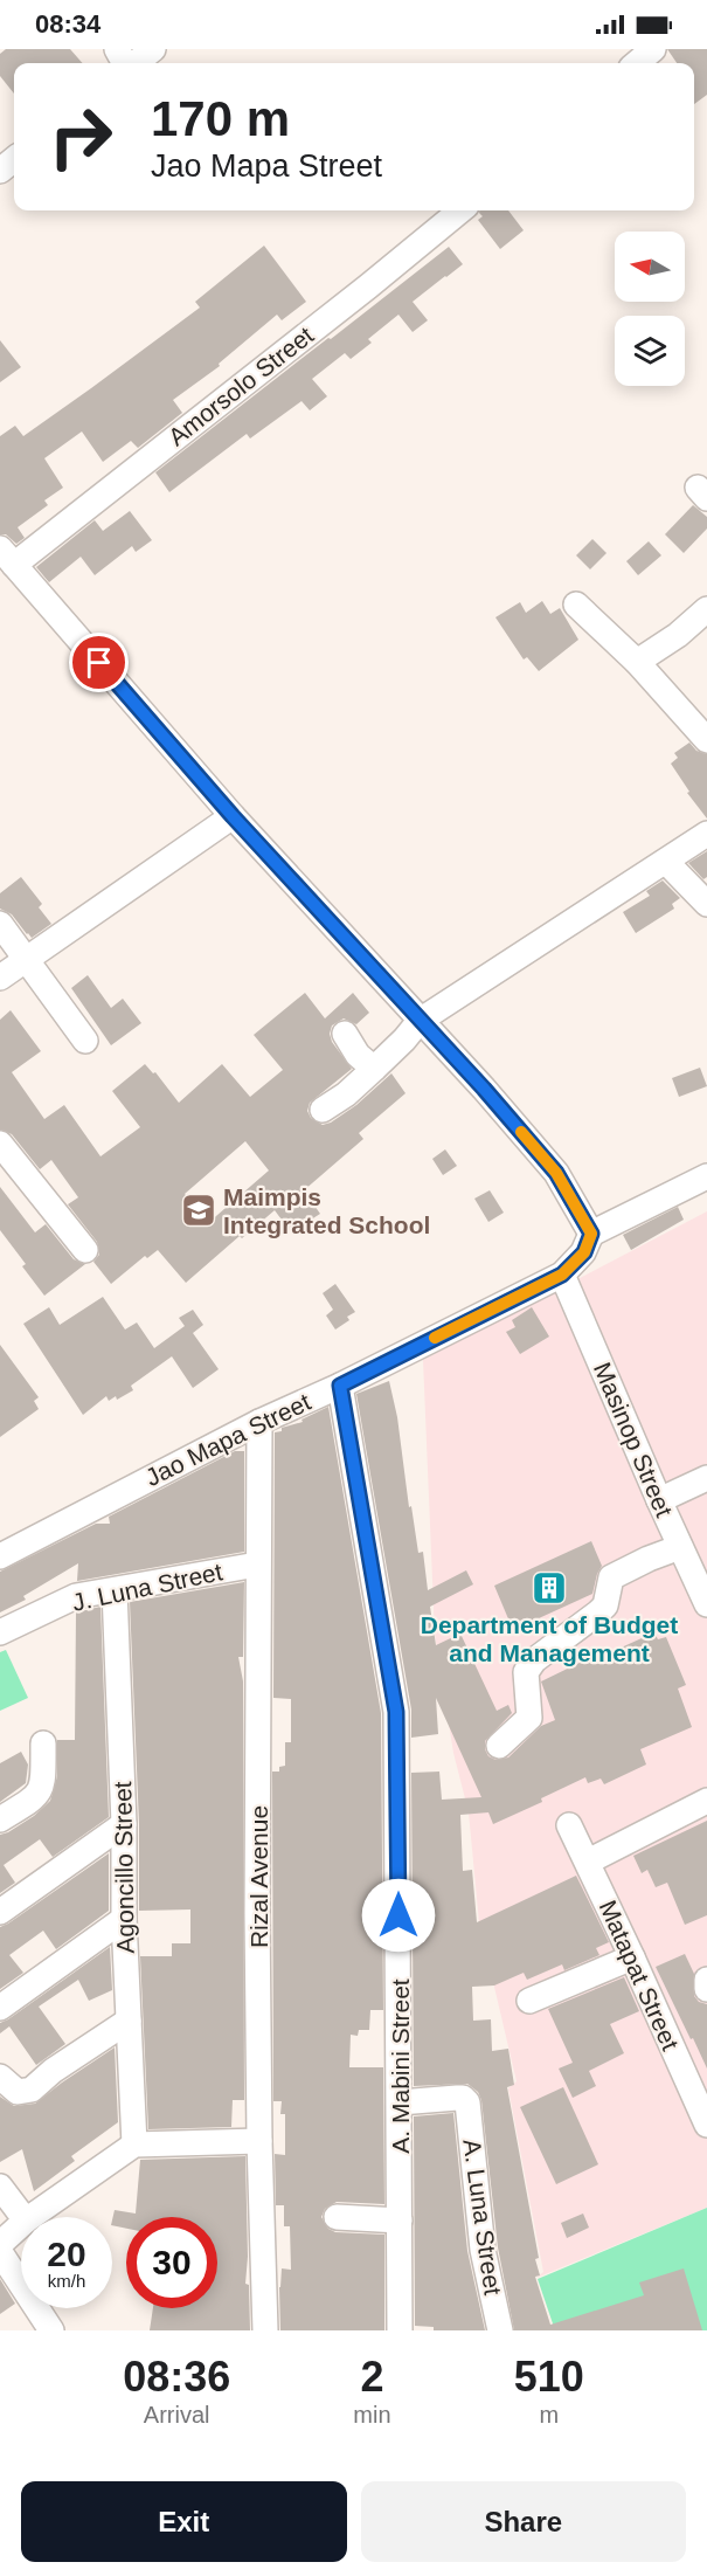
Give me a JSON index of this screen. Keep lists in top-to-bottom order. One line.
{"streets":{"street":["Amorsolo Street","Jao Mapa Street","Masinop Street","J. Luna Street","Agoncillo Street","Rizal Avenue","Matapat Street","A. Mabini Street","A. Luna Street"]},"crossings":[["Jao Mapa Street","Masinop Street"],["Jao Mapa Street","Rizal Avenue"],["Jao Mapa Street","A. Mabini Street"],["J. Luna Street","Agoncillo Street"],["J. Luna Street","Rizal Avenue"],["A. Mabini Street","A. Luna Street"]],"places":{"school or university":["Maimpis Integrated School"],"building":["Department of Budget and Management"]},"north":"left","page":{"status":"08:34","turn":["170 m","Jao Mapa Street"],"speed":"20 km/h","limit":"30","eta":["08:36","Arrival","2","min","510","m"],"buttons":["Exit","Share"]}}
